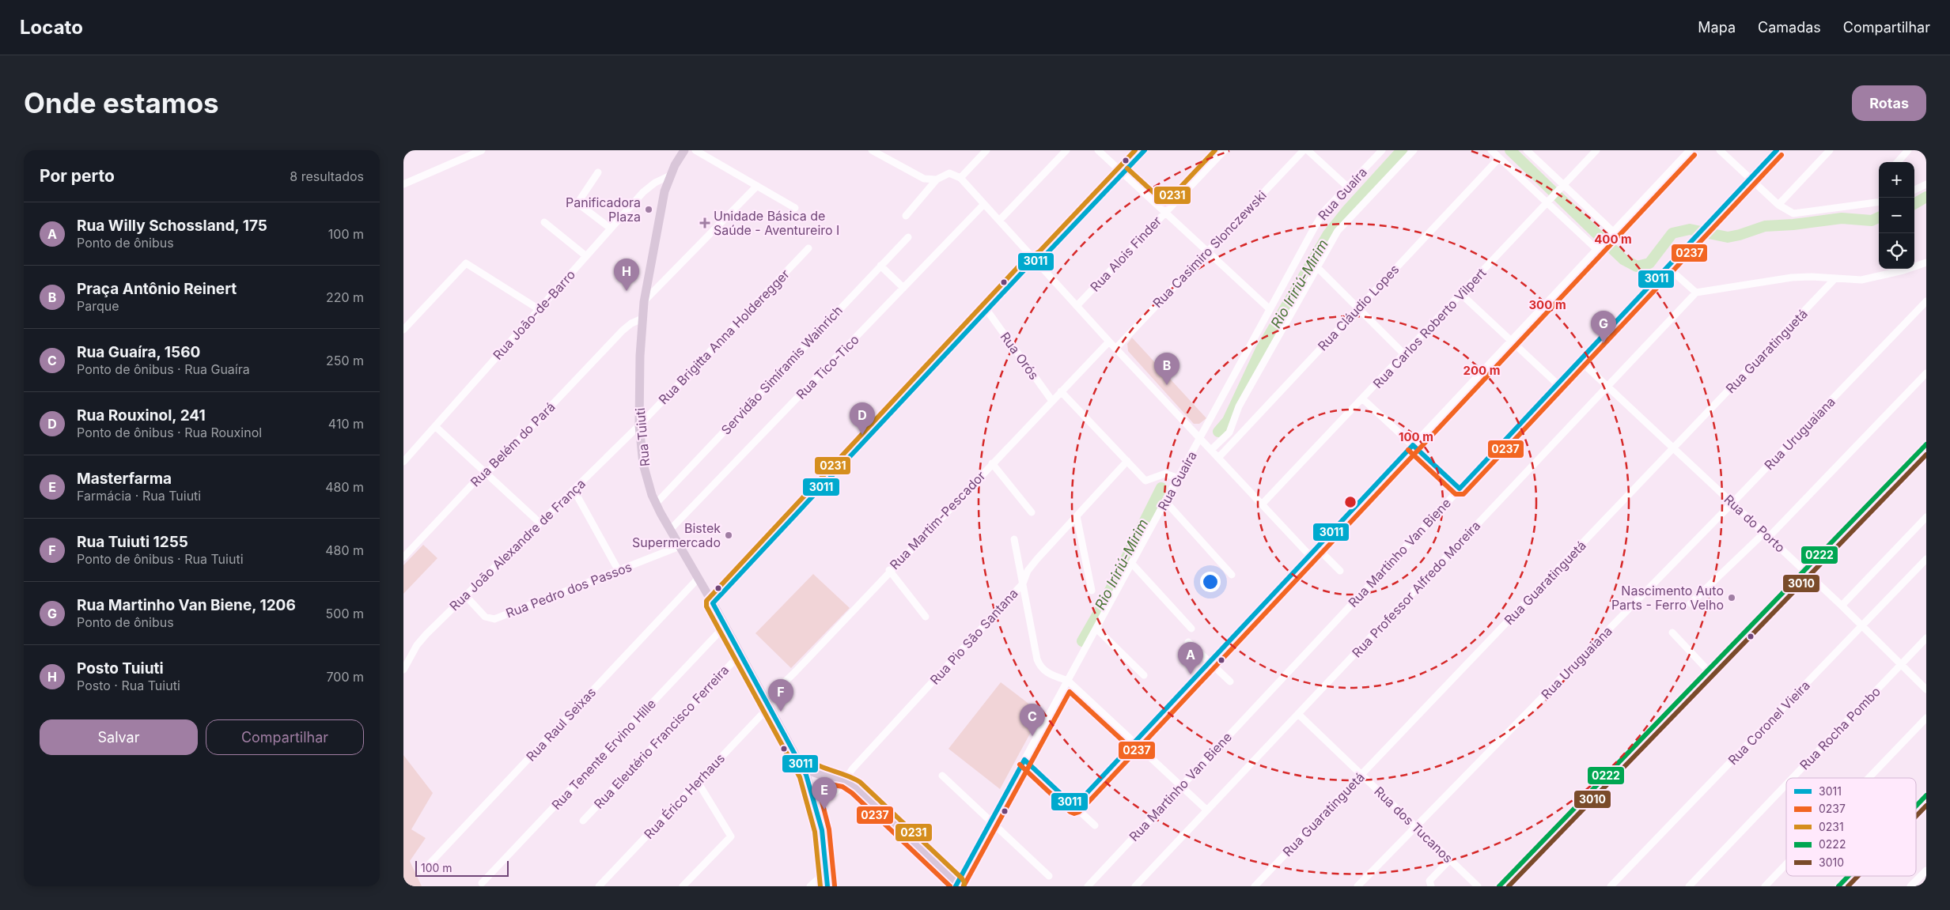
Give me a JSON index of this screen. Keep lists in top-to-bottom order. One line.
{"streets":{"main road":["Rua Tuiuti"],"street":["Rua Guaíra","Rua Casimiro Slonczewski","Rua Alois Finder","Rua Cláudio Lopes","Rua João-de-Barro","Rua Carlos Roberto Vilpert","Rua Brigitta Anna Holderegger","Rua Guaratinguetá","Rua Orós","Rua Tico-Tico","Servidão Simíramis Wainrich","Rua Uruguaiana","Rua Belém do Pará","Rua Martim-Pescador","Rua do Porto","Rua João Alexandre de França","Rua Martinho Van Biene","Rua Professor Alfredo Moreira","Rua Pedro dos Passos","Rua Pio São Santana","Rua Coronel Vieira","Rua Raul Seixas","Rua Rocha Pombo","Rua Eleutério Francisco Ferreira","Rua Tenente Ervino Hille","Rua Érico Herhaus","Rua dos Tucanos"]},"crossings":[["Rua João-de-Barro","Rua Tuiuti"],["Rua Brigitta Anna Holderegger","Rua Tuiuti"],["Rua Brigitta Anna Holderegger","Rua João Alexandre de França"],["Rua Guaratinguetá","Rua do Porto"],["Rua Guaratinguetá","Rua dos Tucanos"],["Rua Orós","Rua Martim-Pescador"],["Rua Tico-Tico","Rua Tuiuti"],["Servidão Simíramis Wainrich","Rua Tuiuti"],["Rua Uruguaiana","Rua do Porto"],["Rua Uruguaiana","Rua dos Tucanos"],["Rua Tuiuti","Rua Belém do Pará"],["Rua Tuiuti","Rua Martim-Pescador"],["Rua Tuiuti","Rua João Alexandre de França"],["Rua Tuiuti","Rua Pedro dos Passos"],["Rua Tuiuti","Rua Pio São Santana"],["Rua Tuiuti","Rua Raul Seixas"],["Rua Tuiuti","Rua Eleutério Francisco Ferreira"],["Rua Tuiuti","Rua Tenente Ervino Hille"],["Rua Tuiuti","Rua Érico Herhaus"],["Rua Martim-Pescador","Rua Érico Herhaus"],["Rua do Porto","Rua Martinho Van Biene"],["Rua do Porto","Rua Professor Alfredo Moreira"],["Rua do Porto","Rua Coronel Vieira"],["Rua do Porto","Rua Rocha Pombo"],["Rua João Alexandre de França","Rua Pedro dos Passos"],["Rua Professor Alfredo Moreira","Rua dos Tucanos"]],"water":["Rio Iririú-Mirim"],"places":{"other":["Panificadora Plaza","Bistek Supermercado","Nascimento Auto Parts - Ferro Velho"],"health":["Unidade Básica de Saúde - Aventureiro I"]},"lines":["transit line 3011","transit line 0231","transit line 0237","transit line 0222","transit line 3010"],"legend":["3011","0237","0231","0222","3010"],"scale_bar":"100 m","page":{"header":"Locato","nav":["Mapa","Camadas","Compartilhar"],"buttons":["Rotas",["Salvar","Compartilhar"]],"title":"Onde estamos","heading":["Por perto","8 resultados"],"map_buttons":["+","−"],"list":[{"mark":"A","name":"Rua Willy Schossland, 175","note":"Ponto de ônibus","value":"100 m"},{"mark":"B","name":"Praça Antônio Reinert","note":"Parque","value":"220 m"},{"mark":"C","name":"Rua Guaíra, 1560","note":"Ponto de ônibus · Rua Guaíra","value":"250 m"},{"mark":"D","name":"Rua Rouxinol, 241","note":"Ponto de ônibus · Rua Rouxinol","value":"410 m"},{"mark":"E","name":"Masterfarma","note":"Farmácia · Rua Tuiuti","value":"480 m"},{"mark":"F","name":"Rua Tuiuti 1255","note":"Ponto de ônibus · Rua Tuiuti","value":"480 m"},{"mark":"G","name":"Rua Martinho Van Biene, 1206","note":"Ponto de ônibus","value":"500 m"},{"mark":"H","name":"Posto Tuiuti","note":"Posto · Rua Tuiuti","value":"700 m"}],"pins":["H","G","B","D","A","F","C","E"],"scale":"100 m"},"rings":["400 m","300 m","200 m","100 m"]}
